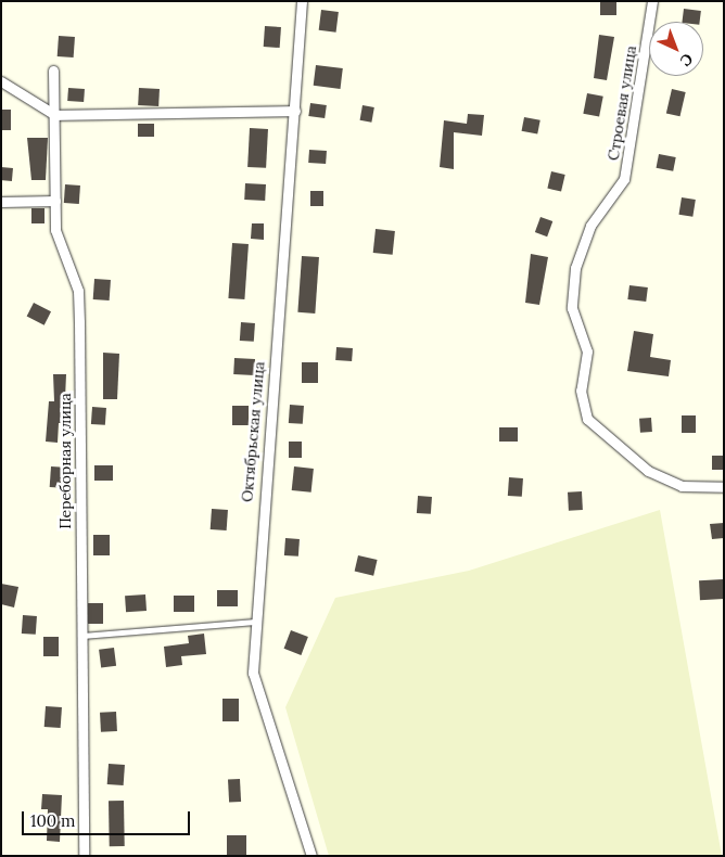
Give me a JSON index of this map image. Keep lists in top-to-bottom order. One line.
{"streets":{"street":["Строевая улица","Октябрьская улица","Переборная улица"]},"scale_bar":"100 m","north":"bottom right"}
